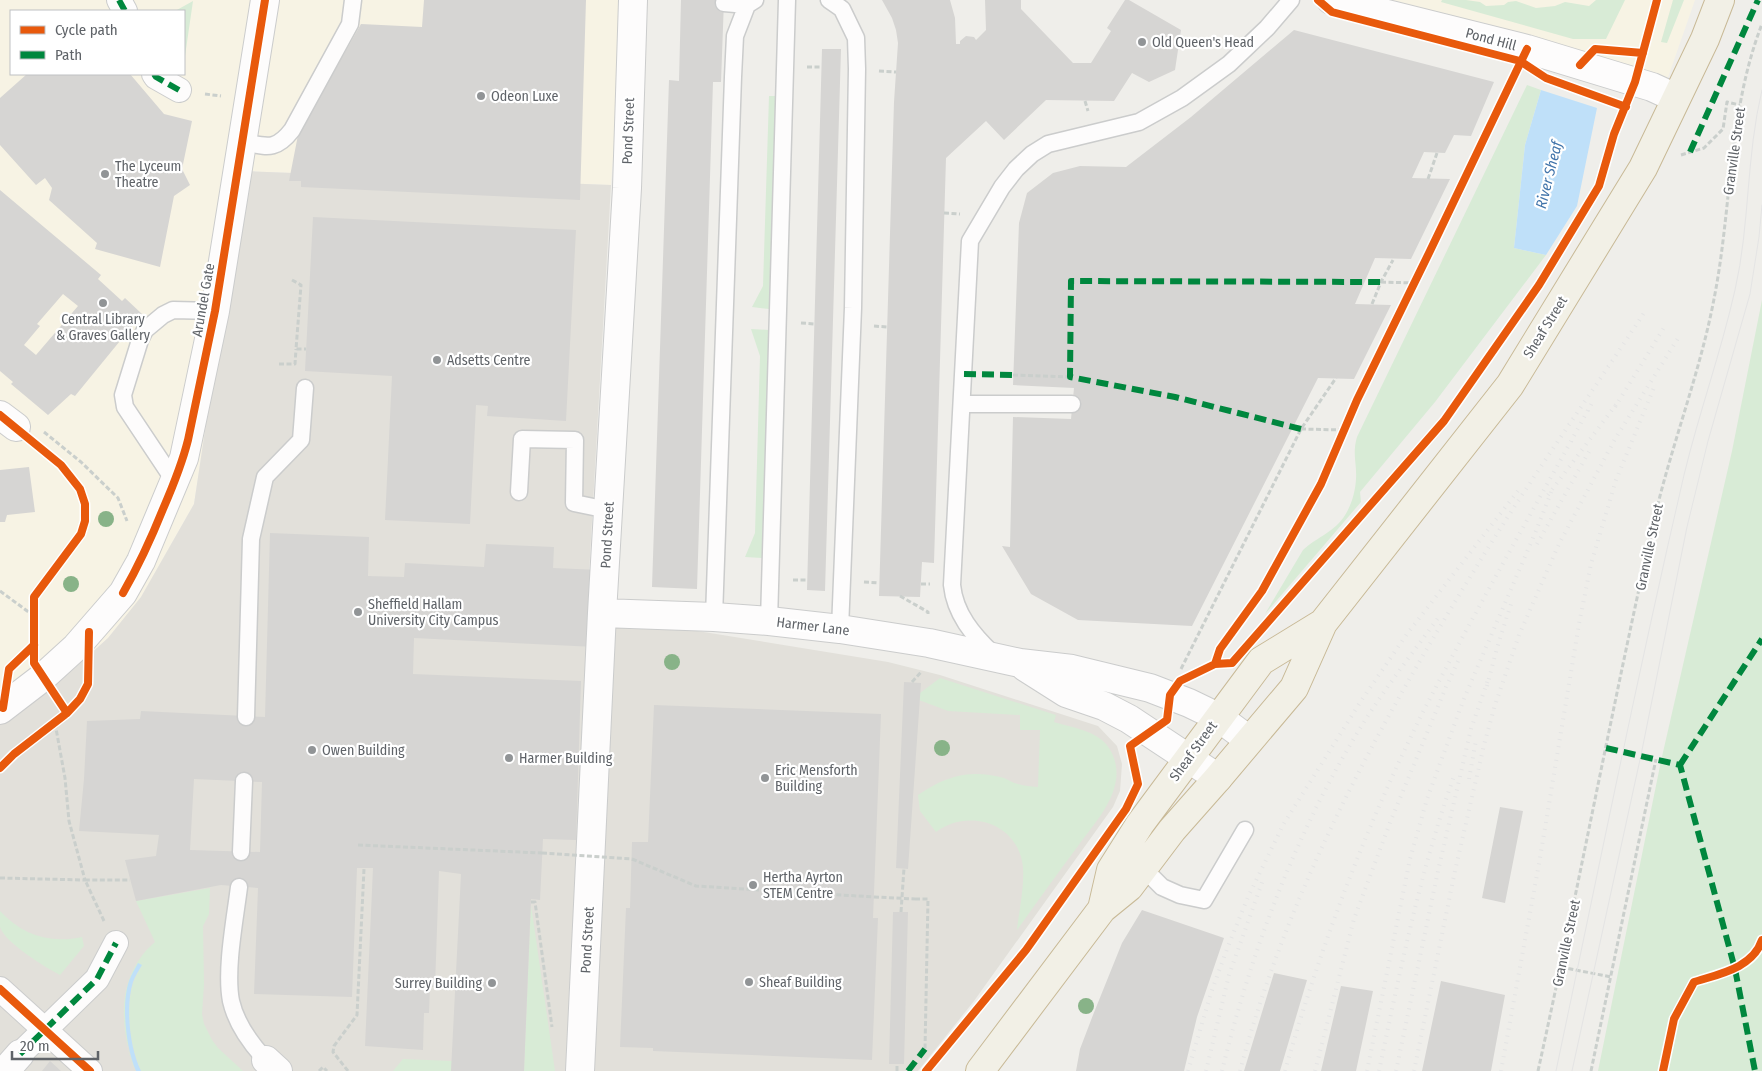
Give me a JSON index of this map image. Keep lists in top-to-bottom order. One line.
{"streets":{"highway":["Sheaf Street"],"street":["Pond Hill","Pond Street","Arundel Gate","Harmer Lane"],"path":["Granville Street"]},"crossings":[["Pond Hill","Sheaf Street"],["Pond Street","Harmer Lane"],["Sheaf Street","Harmer Lane"]],"water":["River Sheaf"],"places":["Old Queen's Head","Odeon Luxe","The Lyceum Theatre","Central Library & Graves Gallery","Adsetts Centre","Sheffield Hallam University City Campus","Owen Building","Harmer Building","Eric Mensforth Building","Hertha Ayrton STEM Centre","Sheaf Building","Surrey Building"],"legend":["Cycle path","Path"],"scale_bar":"20 m"}
